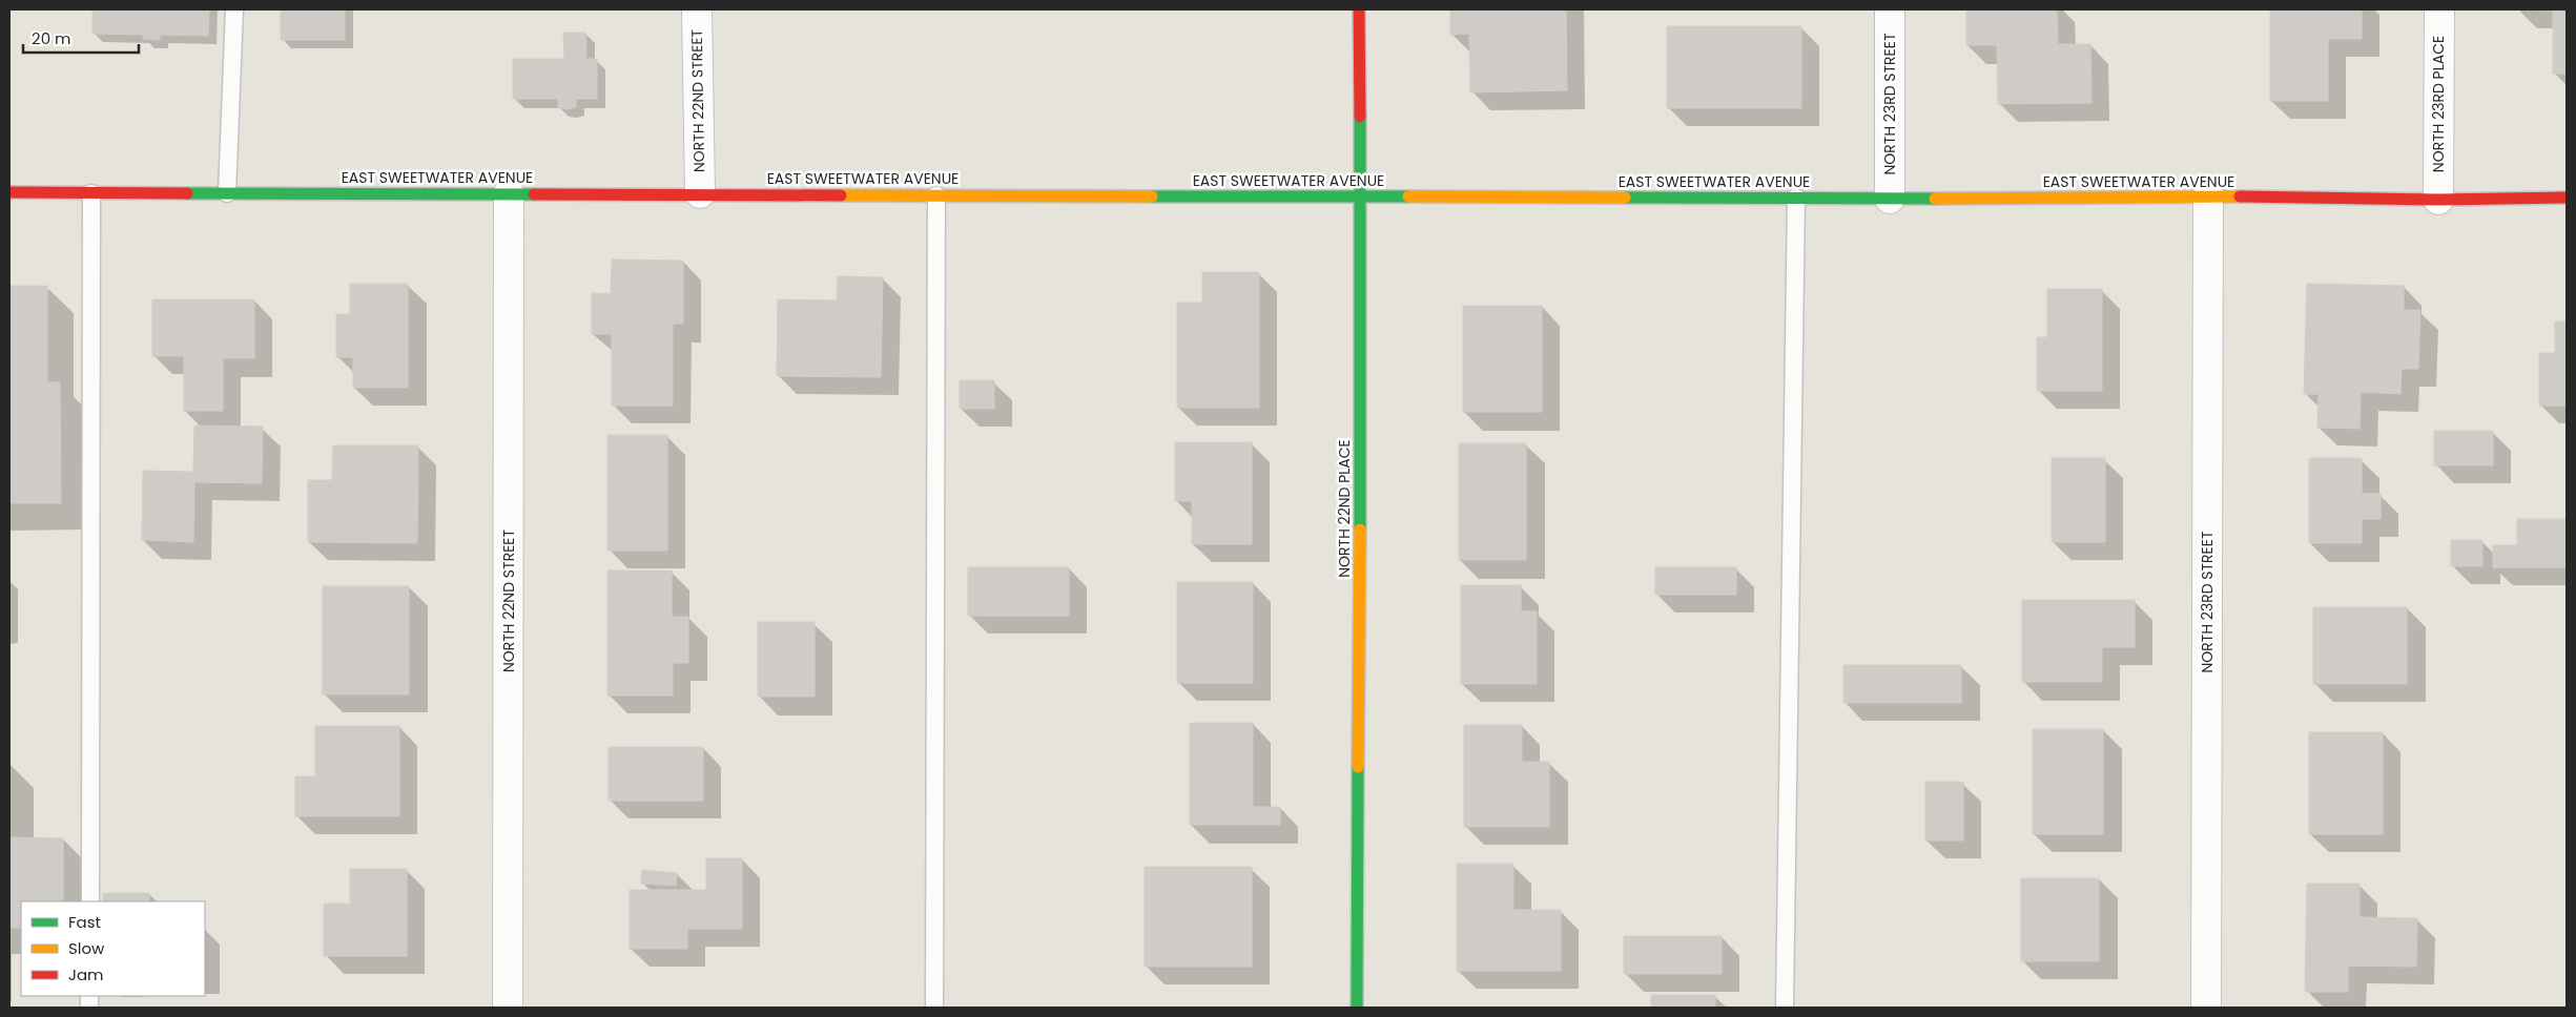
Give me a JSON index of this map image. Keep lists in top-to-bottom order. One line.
{"streets":{"street":["NORTH 22ND STREET","NORTH 23RD STREET","NORTH 23RD PLACE","EAST SWEETWATER AVENUE","NORTH 22ND PLACE"]},"crossings":[["NORTH 22ND STREET","EAST SWEETWATER AVENUE"],["NORTH 23RD STREET","EAST SWEETWATER AVENUE"],["NORTH 23RD PLACE","EAST SWEETWATER AVENUE"],["EAST SWEETWATER AVENUE","NORTH 22ND PLACE"]],"legend":["Fast","Slow","Jam"],"scale_bar":"20 m"}
